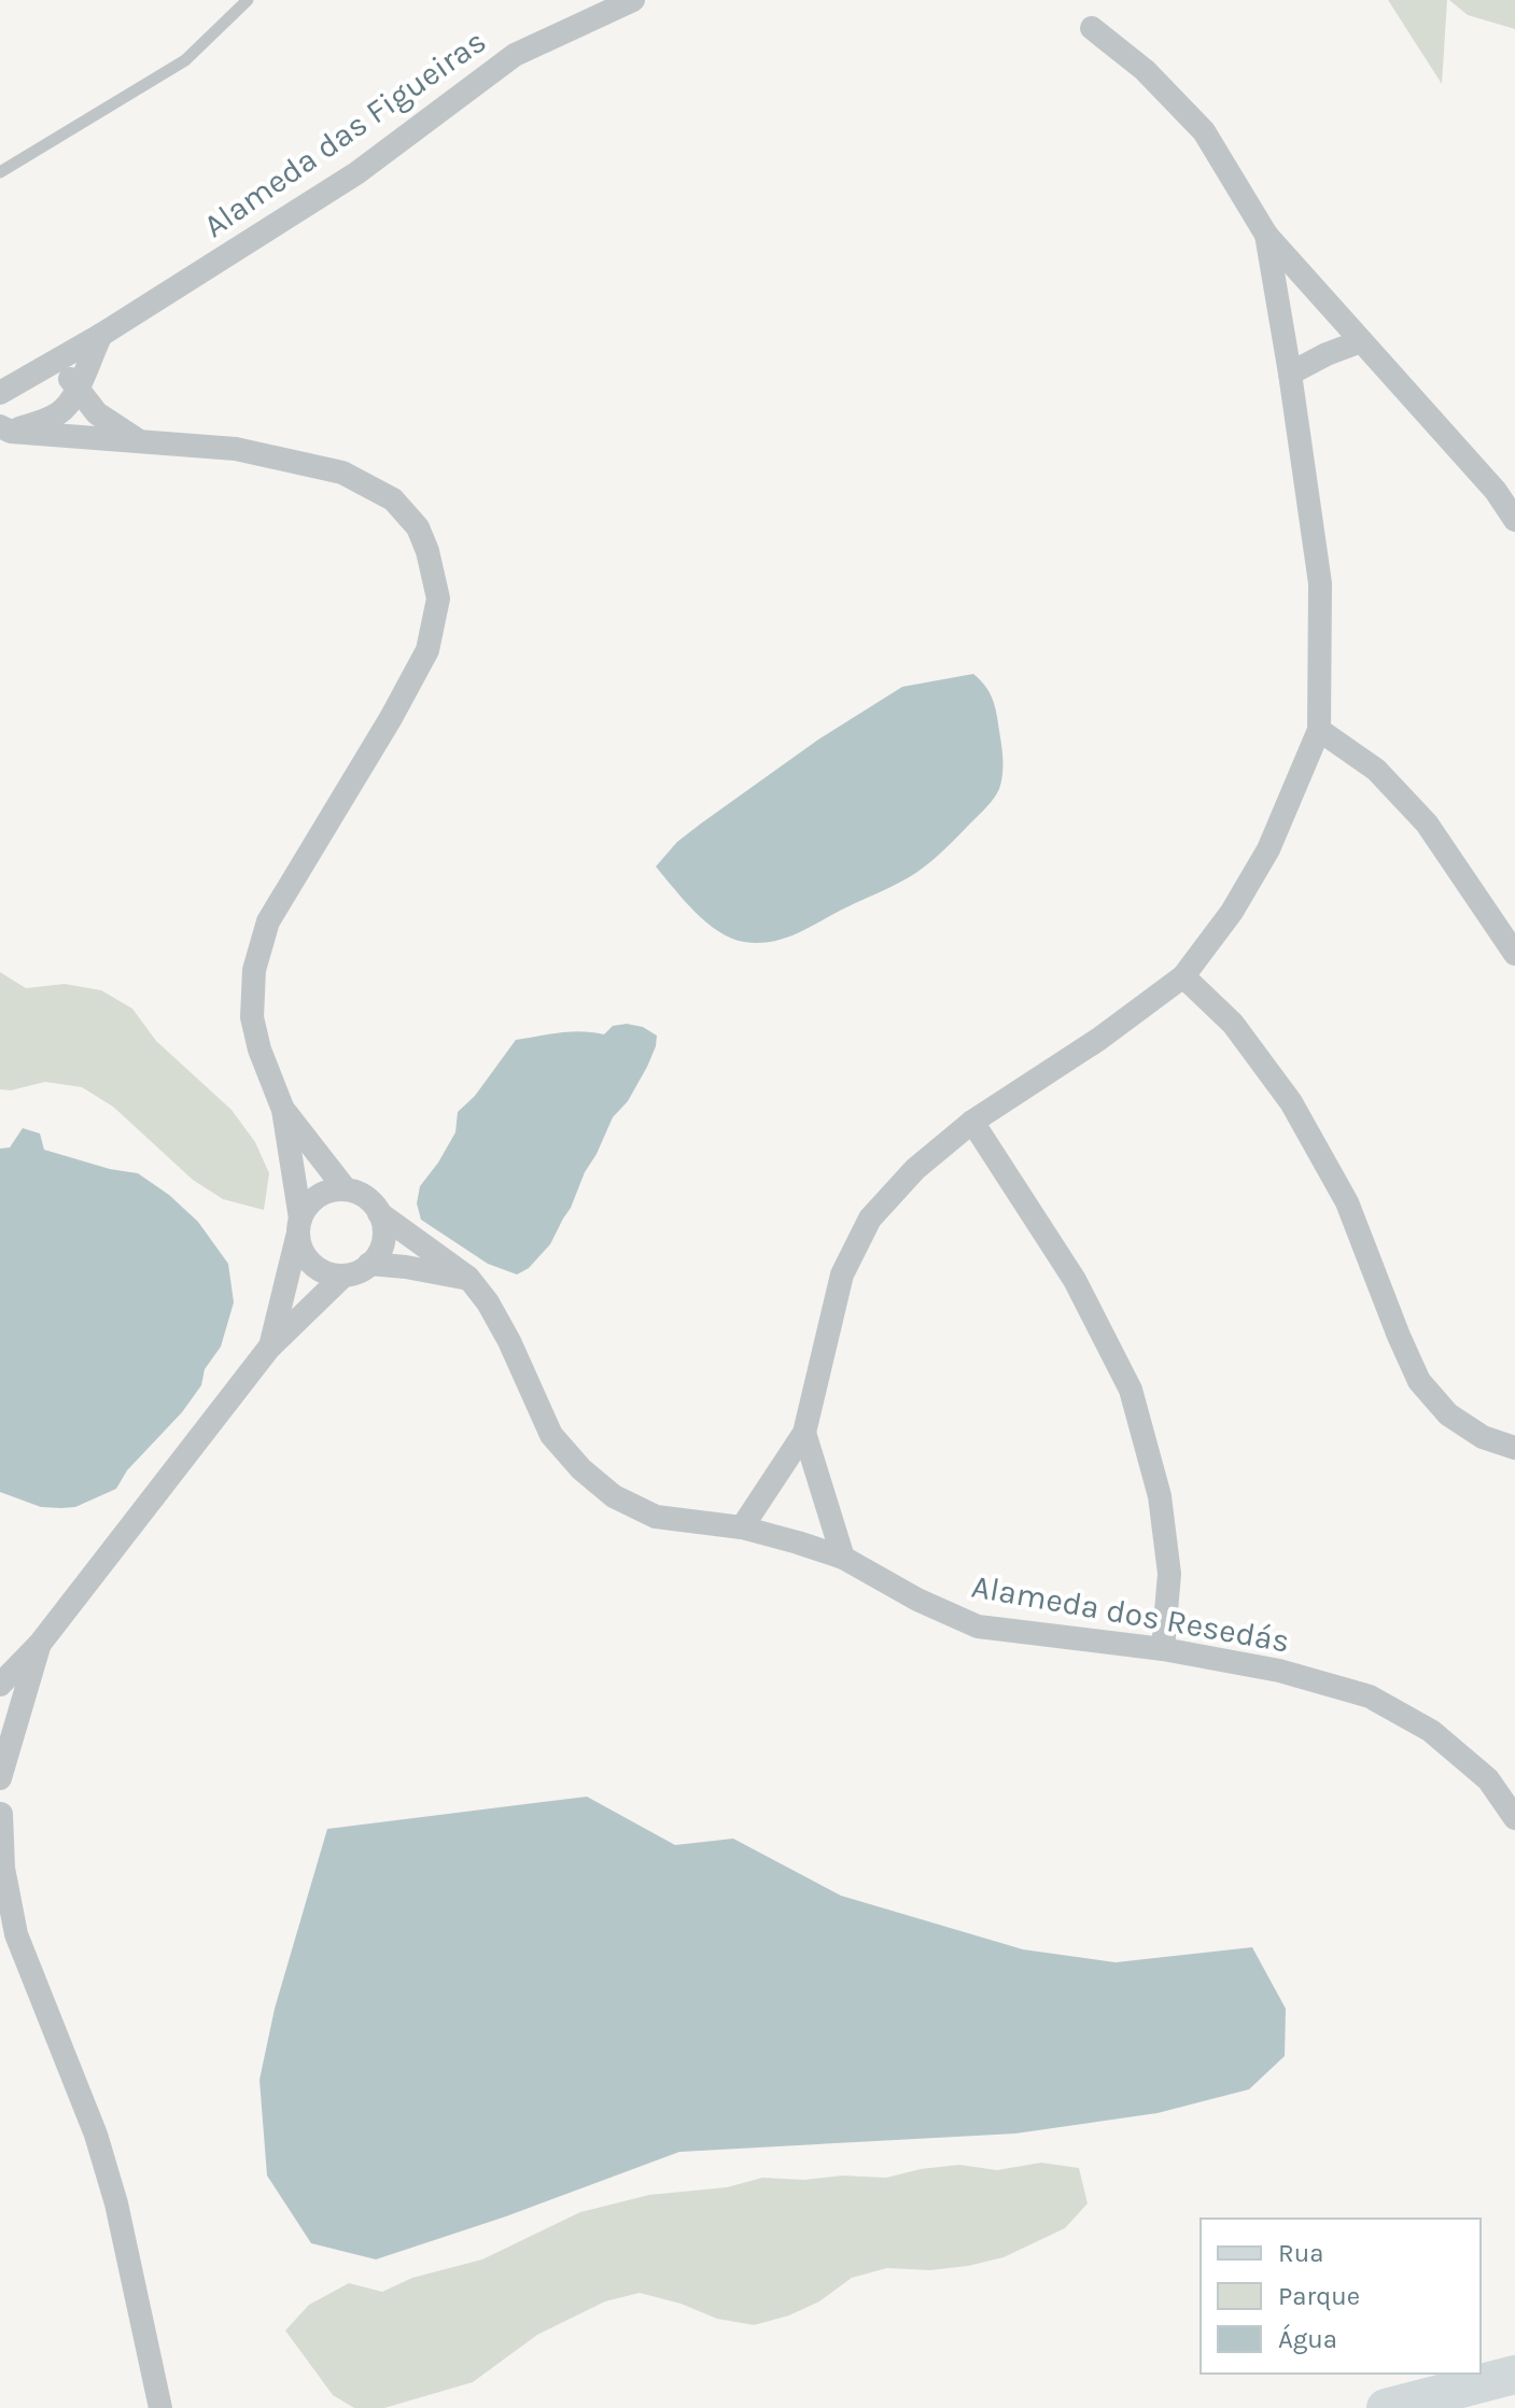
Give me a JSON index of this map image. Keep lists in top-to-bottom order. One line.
{"streets":{"street":["Alameda das Figueiras","Alameda dos Resedás"]},"legend":["Rua","Parque","Água"]}
